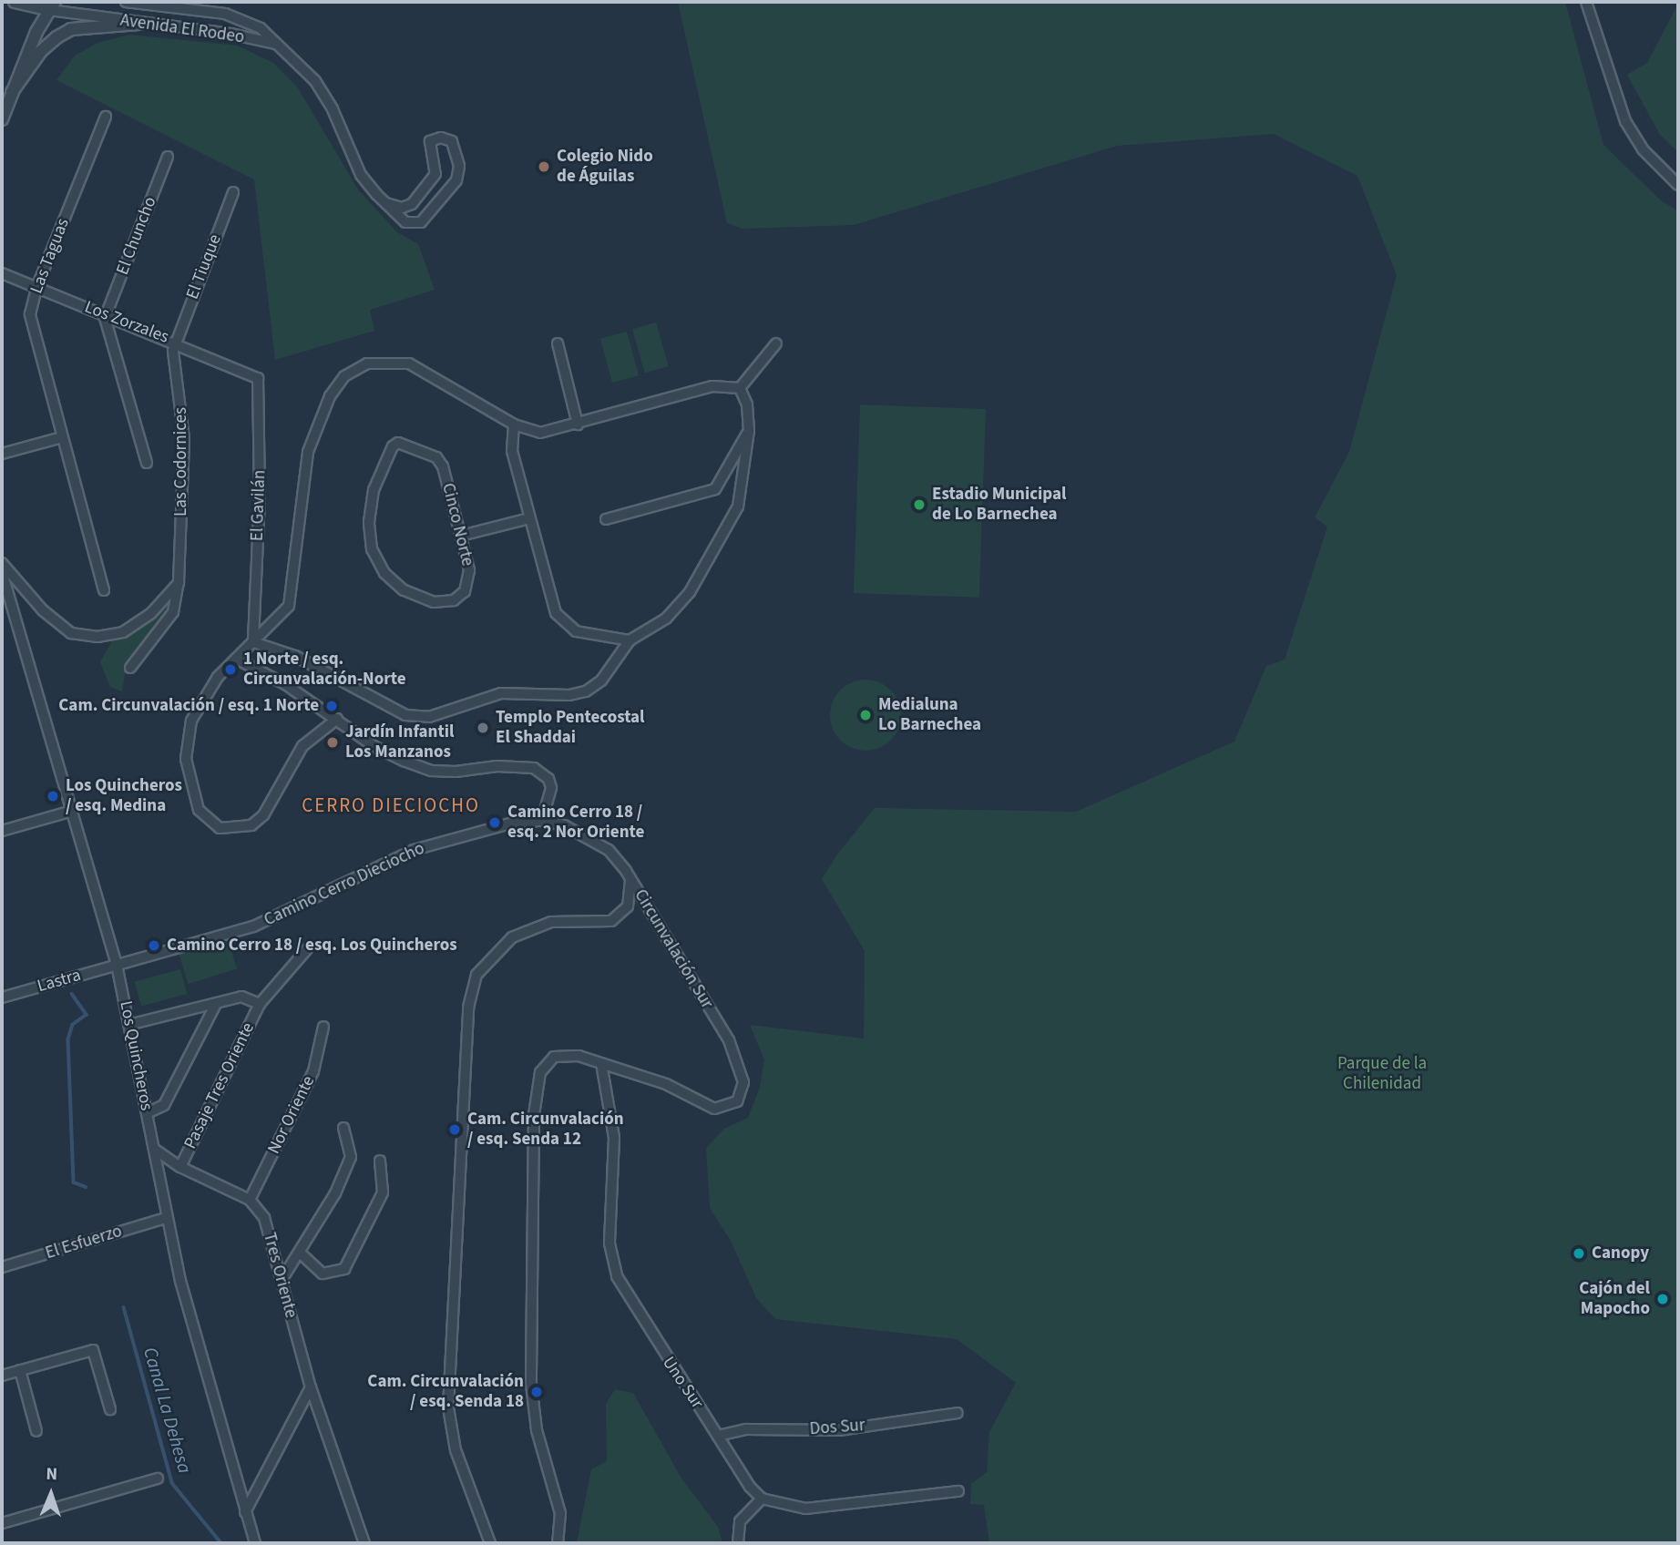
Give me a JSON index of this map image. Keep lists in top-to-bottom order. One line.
{"streets":{"street":["Avenida El Rodeo","El Chuncho","Las Taguas","El Tiuque","Los Zorzales","Las Codornices","El Gavilán","Cinco Norte","Camino Cerro Dieciocho","Circunvalación Sur","Lastra","Los Quincheros","Pasaje Tres Oriente","Nor Oriente","El Esfuerzo","Tres Oriente","Uno Sur","Dos Sur"]},"crossings":[["El Chuncho","Los Zorzales"],["El Chuncho","Las Codornices"],["Las Taguas","Los Zorzales"],["El Tiuque","Los Zorzales"],["El Tiuque","Las Codornices"],["Los Zorzales","Las Codornices"],["Los Zorzales","El Gavilán"],["Camino Cerro Dieciocho","Circunvalación Sur"],["Camino Cerro Dieciocho","Lastra"],["Camino Cerro Dieciocho","Los Quincheros"],["Circunvalación Sur","Uno Sur"],["Lastra","Los Quincheros"],["Los Quincheros","El Esfuerzo"],["Nor Oriente","Tres Oriente"],["Uno Sur","Dos Sur"]],"districts":["CERRO DIECIOCHO"],"water":["Canal La Dehesa"],"parks":["Parque de la Chilenidad"],"places":["Colegio Nido de Águilas","Estadio Municipal de Lo Barnechea","1 Norte / esq. Circunvalación-Norte","Cam. Circunvalación / esq. 1 Norte","Medialuna Lo Barnechea","Templo Pentecostal El Shaddai","Jardín Infantil Los Manzanos","Los Quincheros / esq. Medina","Camino Cerro 18 / esq. 2 Nor Oriente","Camino Cerro 18 / esq. Los Quincheros","Cam. Circunvalación / esq. Senda 12","Canopy","Cajón del Mapocho","Cam. Circunvalación / esq. Senda 18"],"north":"top"}
